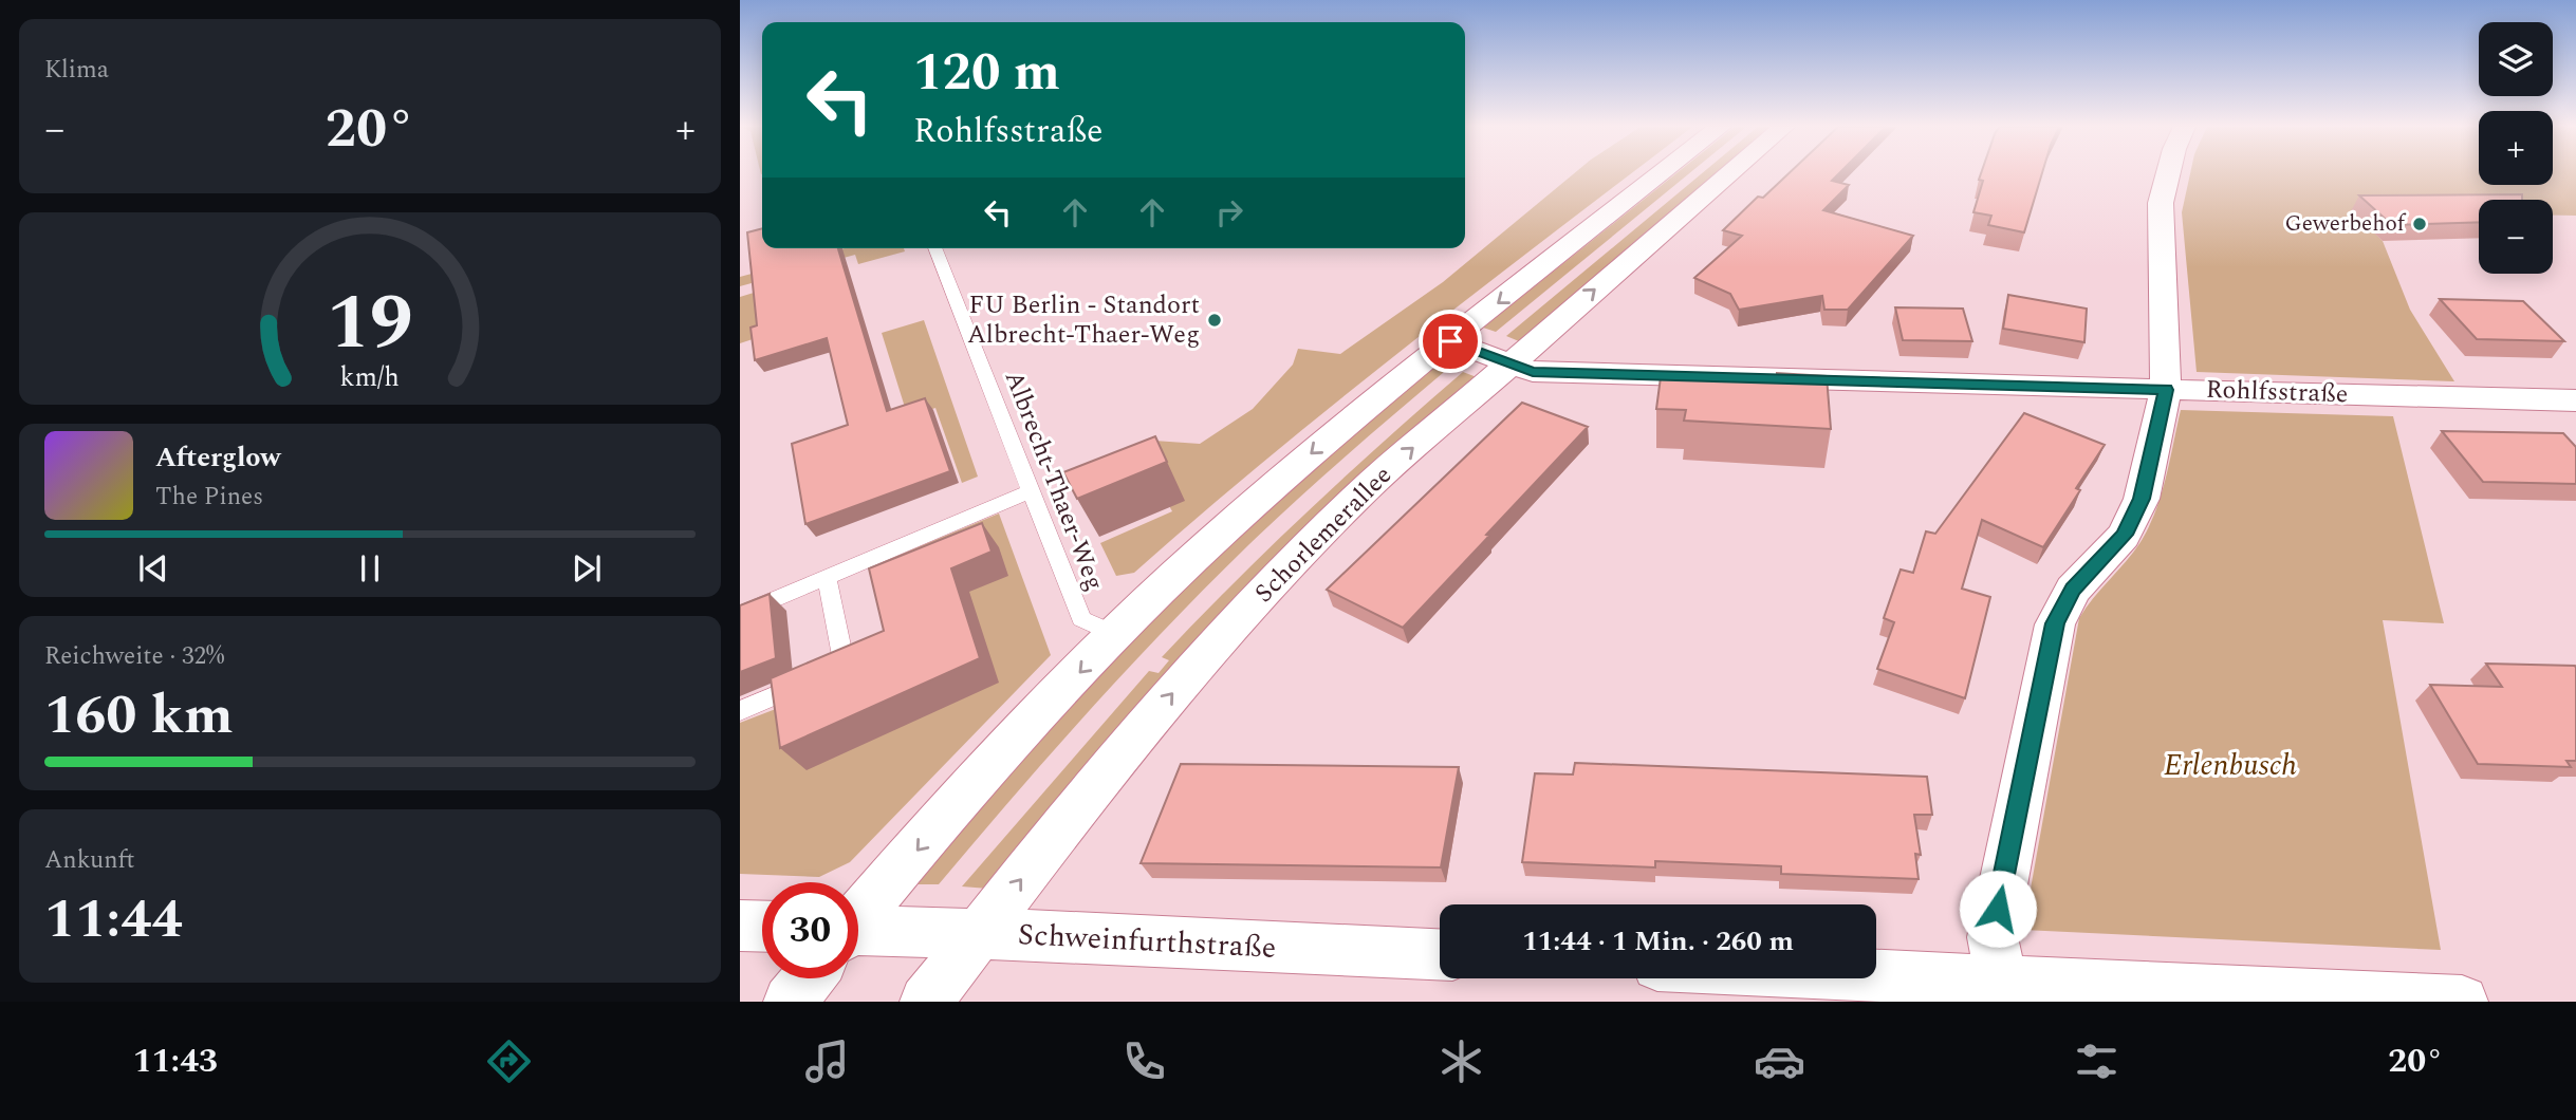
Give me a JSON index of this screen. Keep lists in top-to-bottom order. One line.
{"streets":{"street":["Rohlfsstraße","Schorlemerallee","Schweinfurthstraße"],"lane":["Albrecht-Thaer-Weg"]},"crossings":[["Rohlfsstraße","Schorlemerallee"],["Schorlemerallee","Schweinfurthstraße"]],"parks":["Erlenbusch"],"places":["Gewerbehof","FU Berlin - Standort Albrecht-Thaer-Weg"],"page":{"tile":["Klima",["Reichweite · 32%","160 km"],["Ankunft","11:44"]],"map_buttons":["+","−"],"turn":["120 m","Rohlfsstraße"],"heat":["−","20°","+"],"song":["Afterglow","The Pines"],"limit":"30","trip":"11:44 · 1 Min. · 260 m","tabs":["11:43","20°"],"gauge":["19","km/h"]}}
